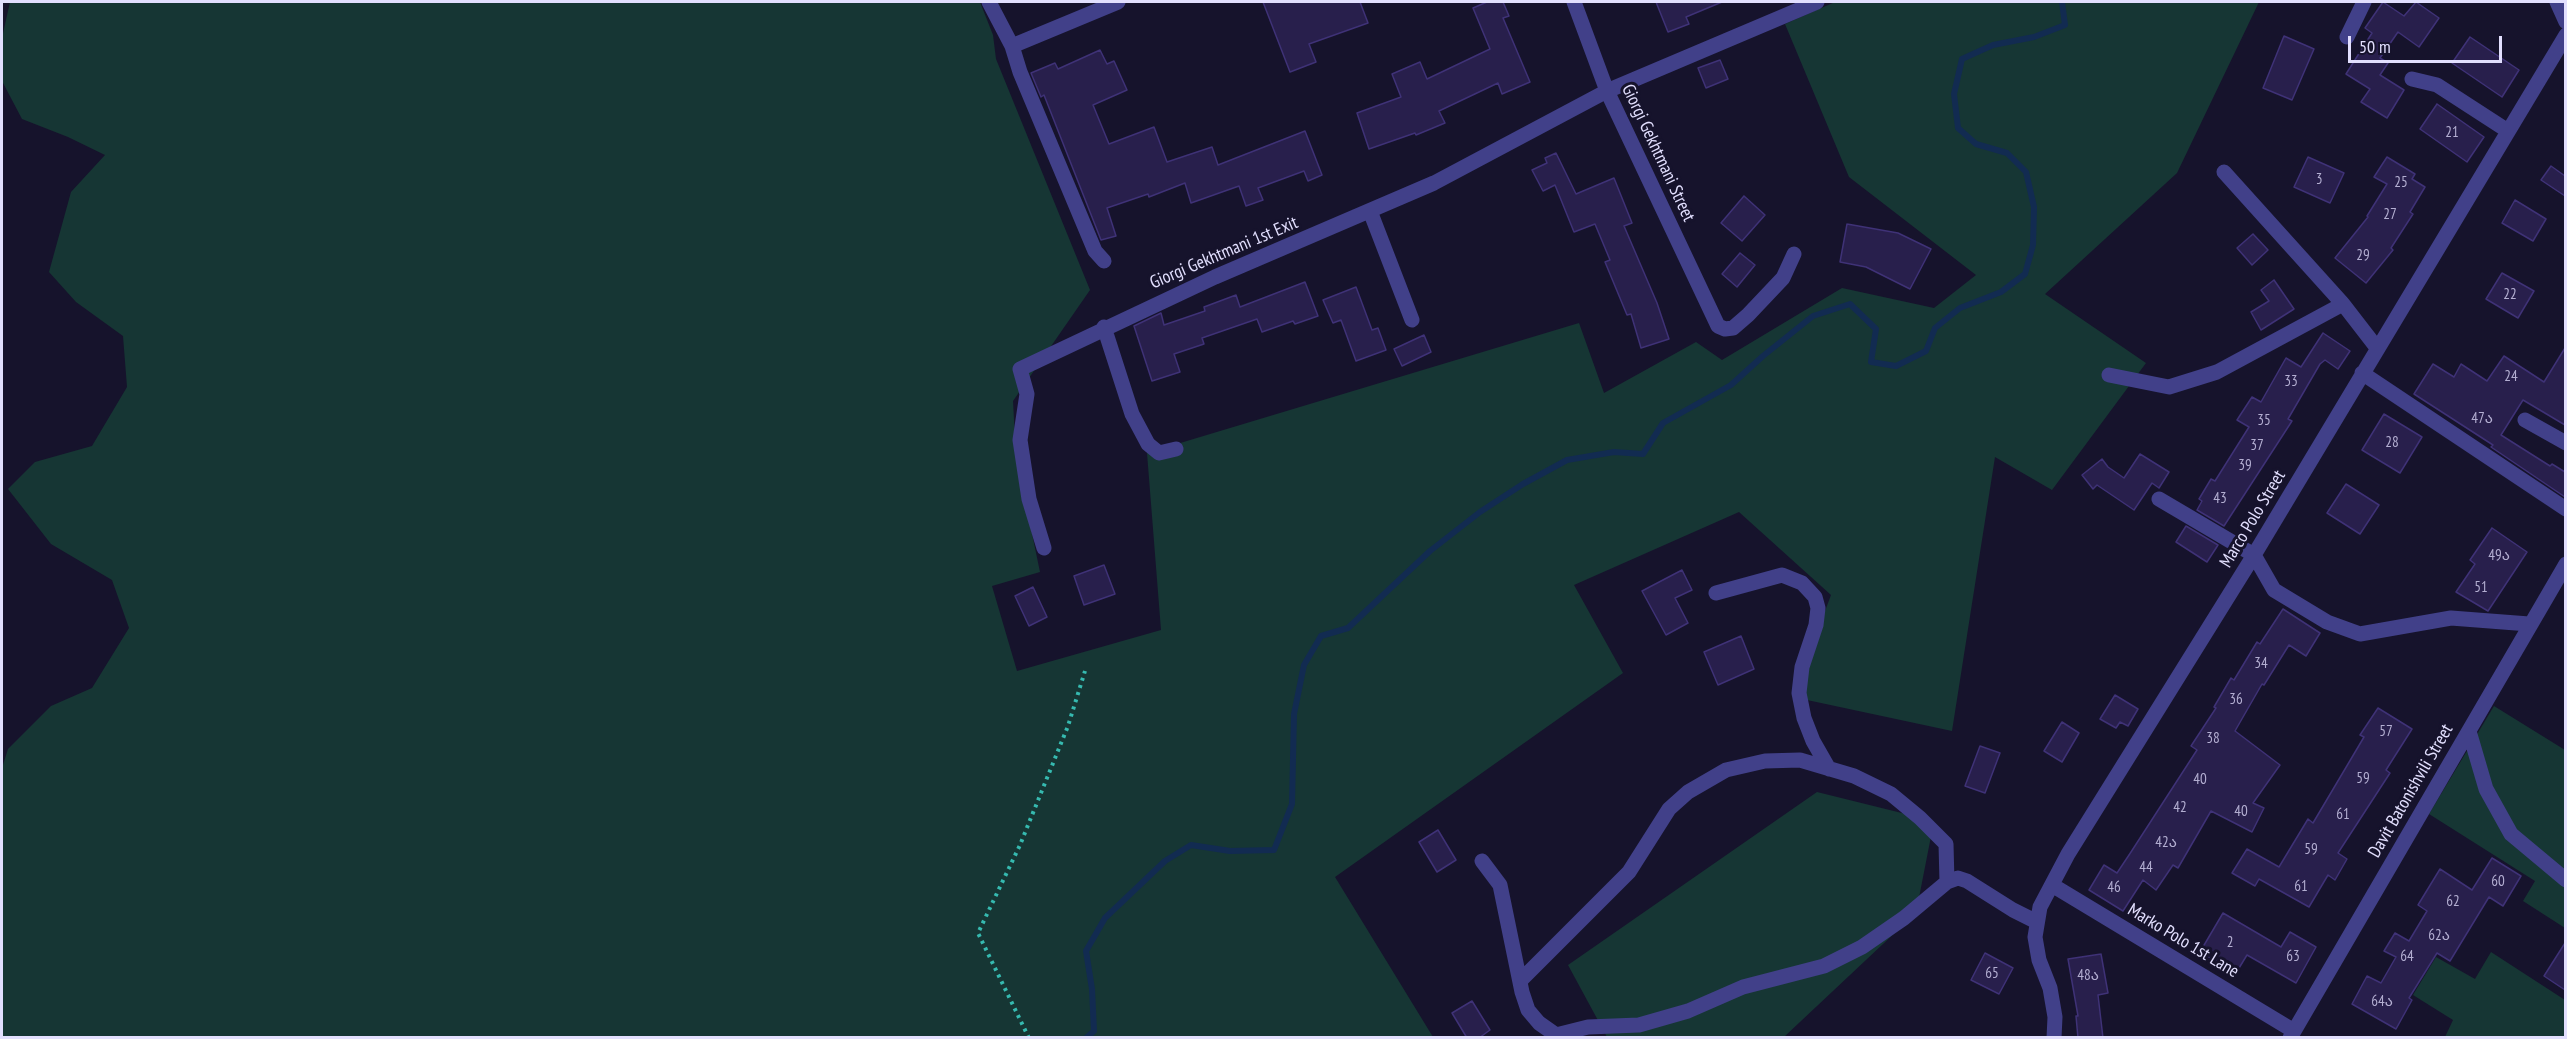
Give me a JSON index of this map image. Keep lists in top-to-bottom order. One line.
{"streets":{"street":["Giorgi Gekhtmani Street","Giorgi Gekhtmani 1st Exit","Marco Polo Street","Davit Batonishvili Street","Marko Polo 1st Lane"]},"crossings":[["Giorgi Gekhtmani Street","Giorgi Gekhtmani 1st Exit"],["Marco Polo Street","Marko Polo 1st Lane"],["Davit Batonishvili Street","Marko Polo 1st Lane"]],"house_numbers":["21","3","25","27","29","22","24","33","47ა","35","28","37","39","43","49ა","51","34","36","57","38","59","40","42","40","61","42ა","59","44","60","61","46","62","62ა","2","63","64","65","48ა","64ა"],"scale_bar":"50 m"}
